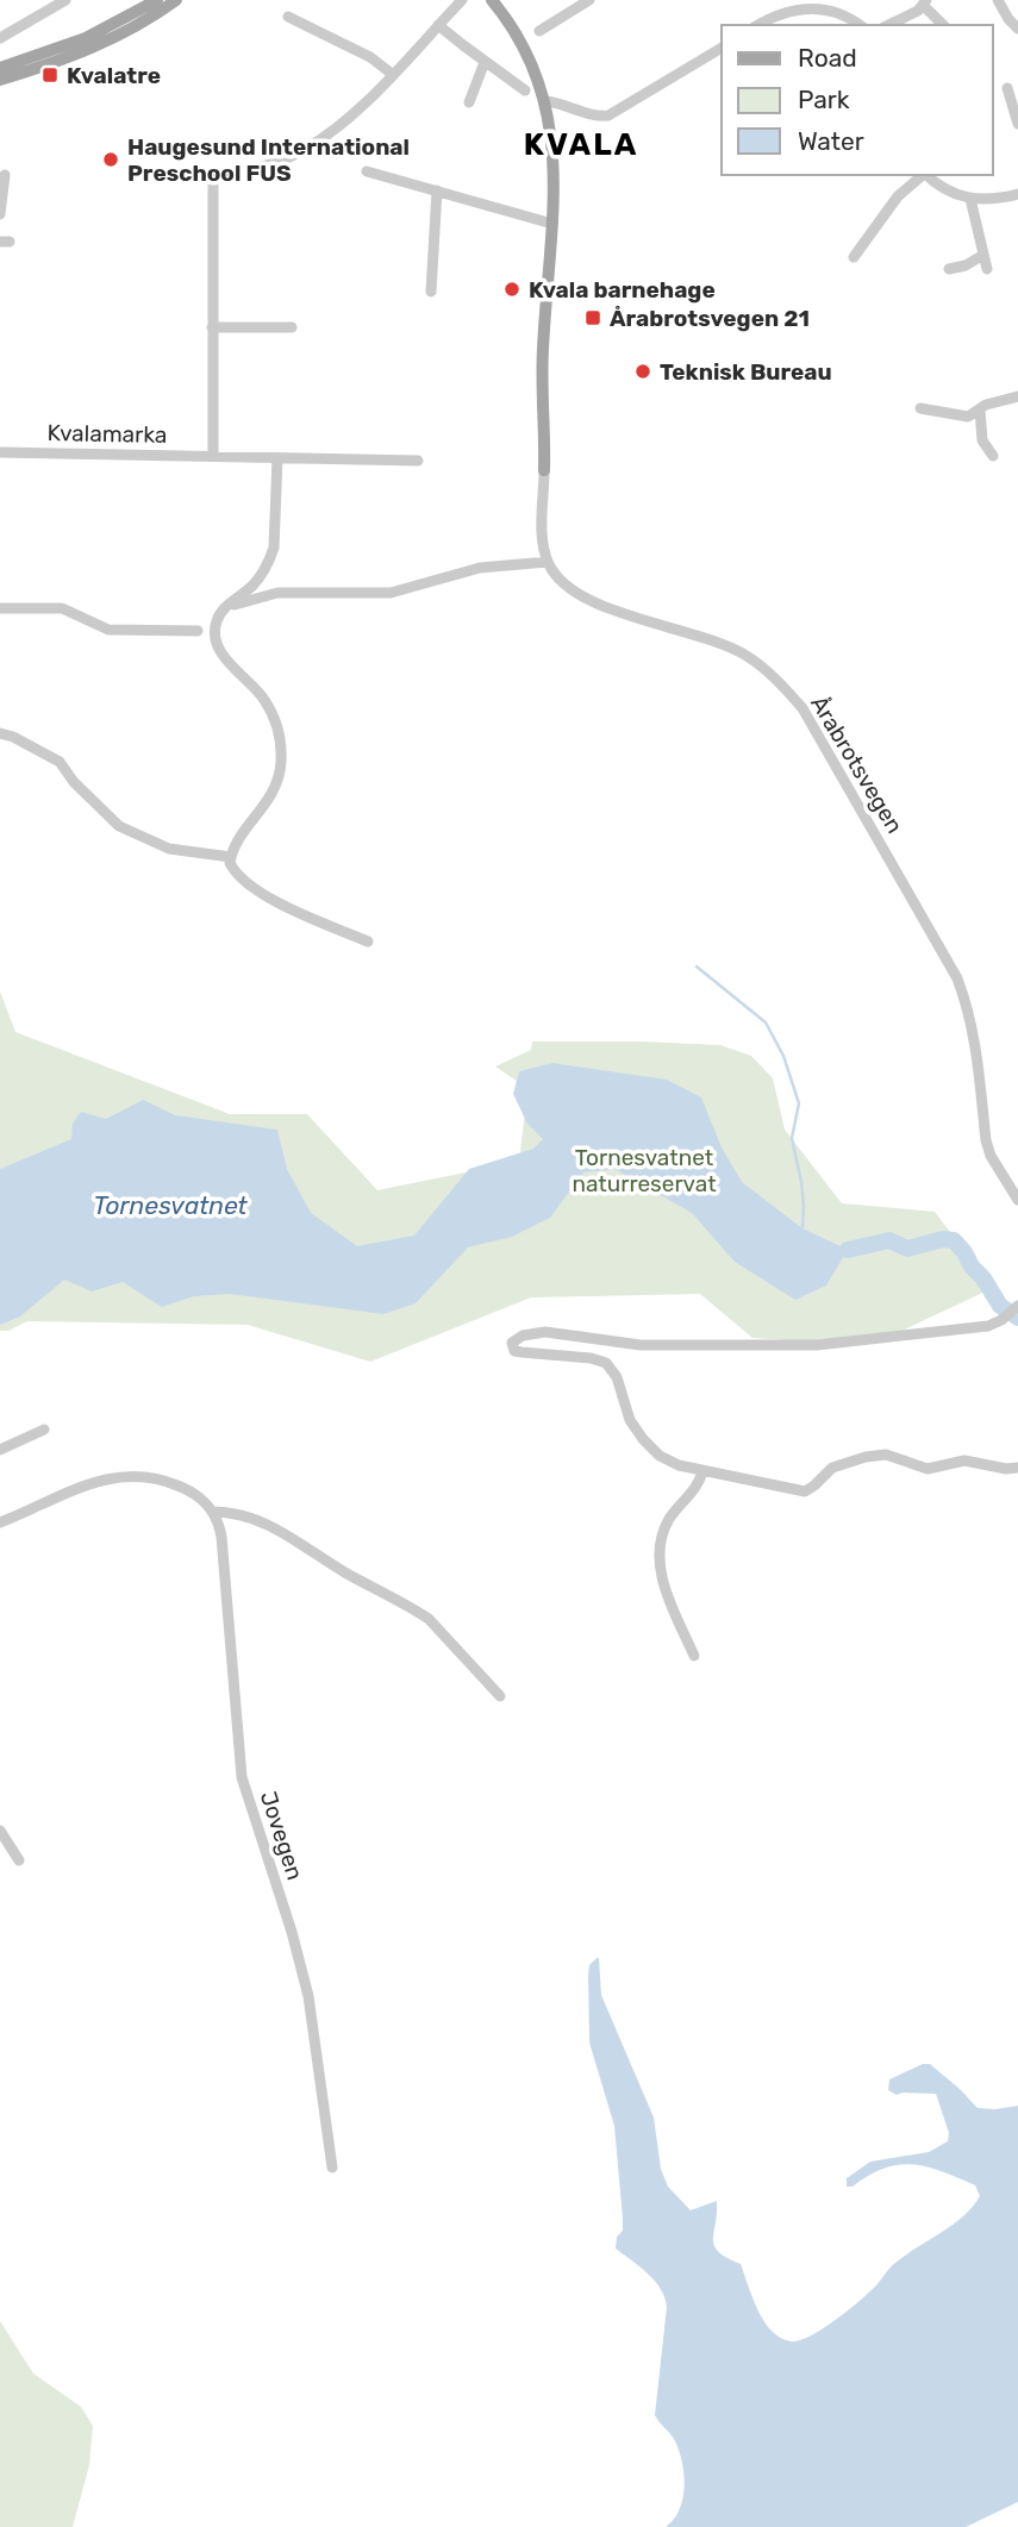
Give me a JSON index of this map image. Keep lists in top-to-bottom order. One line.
{"streets":{"street":["Kvalamarka","Årabrotsvegen","Jovegen"]},"districts":["KVALA"],"water":["Tornesvatnet"],"parks":["Tornesvatnet naturreservat"],"places":{"transit":["Kvalatre","Årabrotsvegen 21"],"other":["Haugesund International Preschool FUS","Kvala barnehage","Teknisk Bureau"]},"legend":["Road","Park","Water"]}
